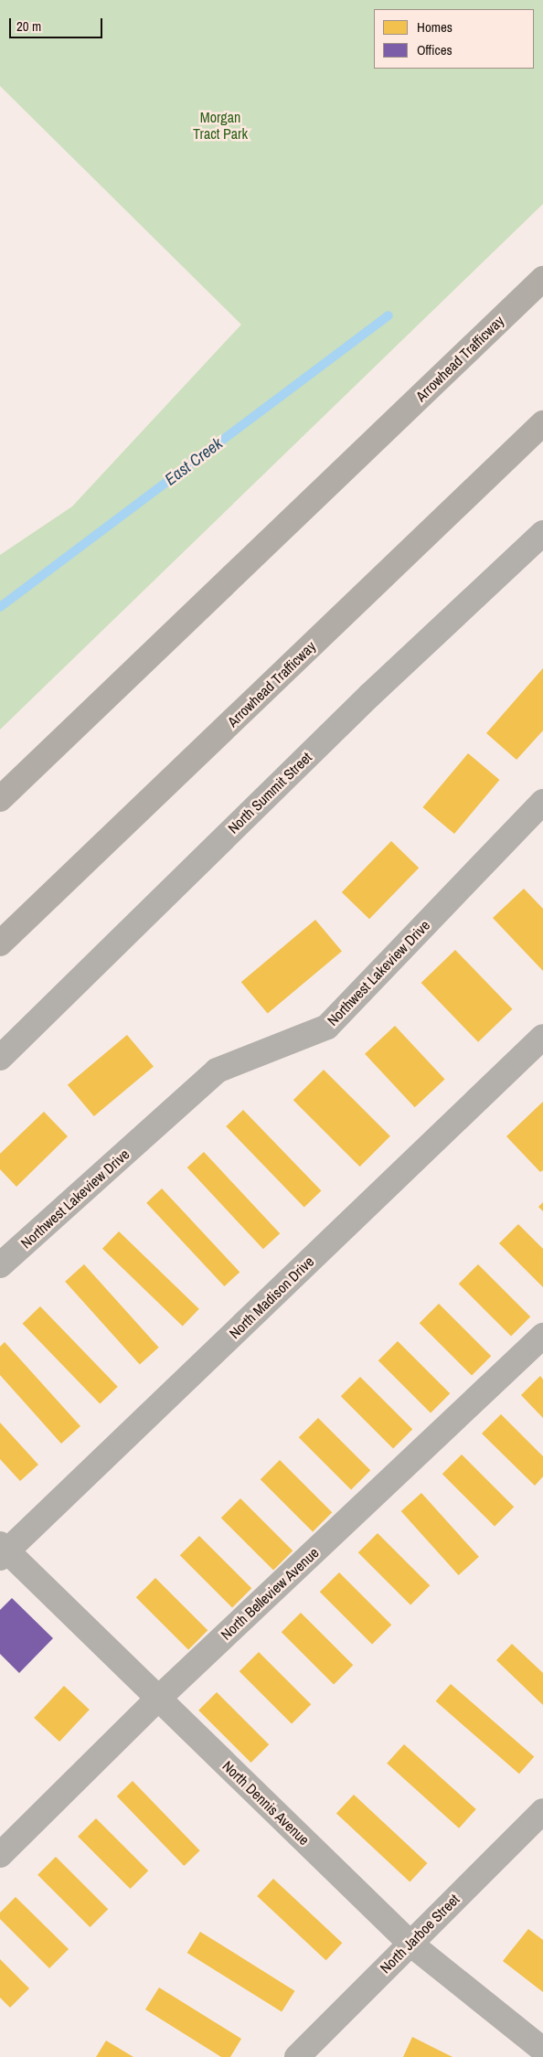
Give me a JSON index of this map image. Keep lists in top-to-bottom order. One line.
{"streets":{"highway":["Arrowhead Trafficway"],"street":["North Summit Street","Northwest Lakeview Drive","North Madison Drive","North Belleview Avenue","North Dennis Avenue","North Jarboe Street"]},"crossings":[["North Madison Drive","North Dennis Avenue"],["North Belleview Avenue","North Dennis Avenue"],["North Dennis Avenue","North Jarboe Street"]],"water":["East Creek"],"parks":["Morgan Tract Park"],"legend":["Homes","Offices"],"scale_bar":"20 m"}
